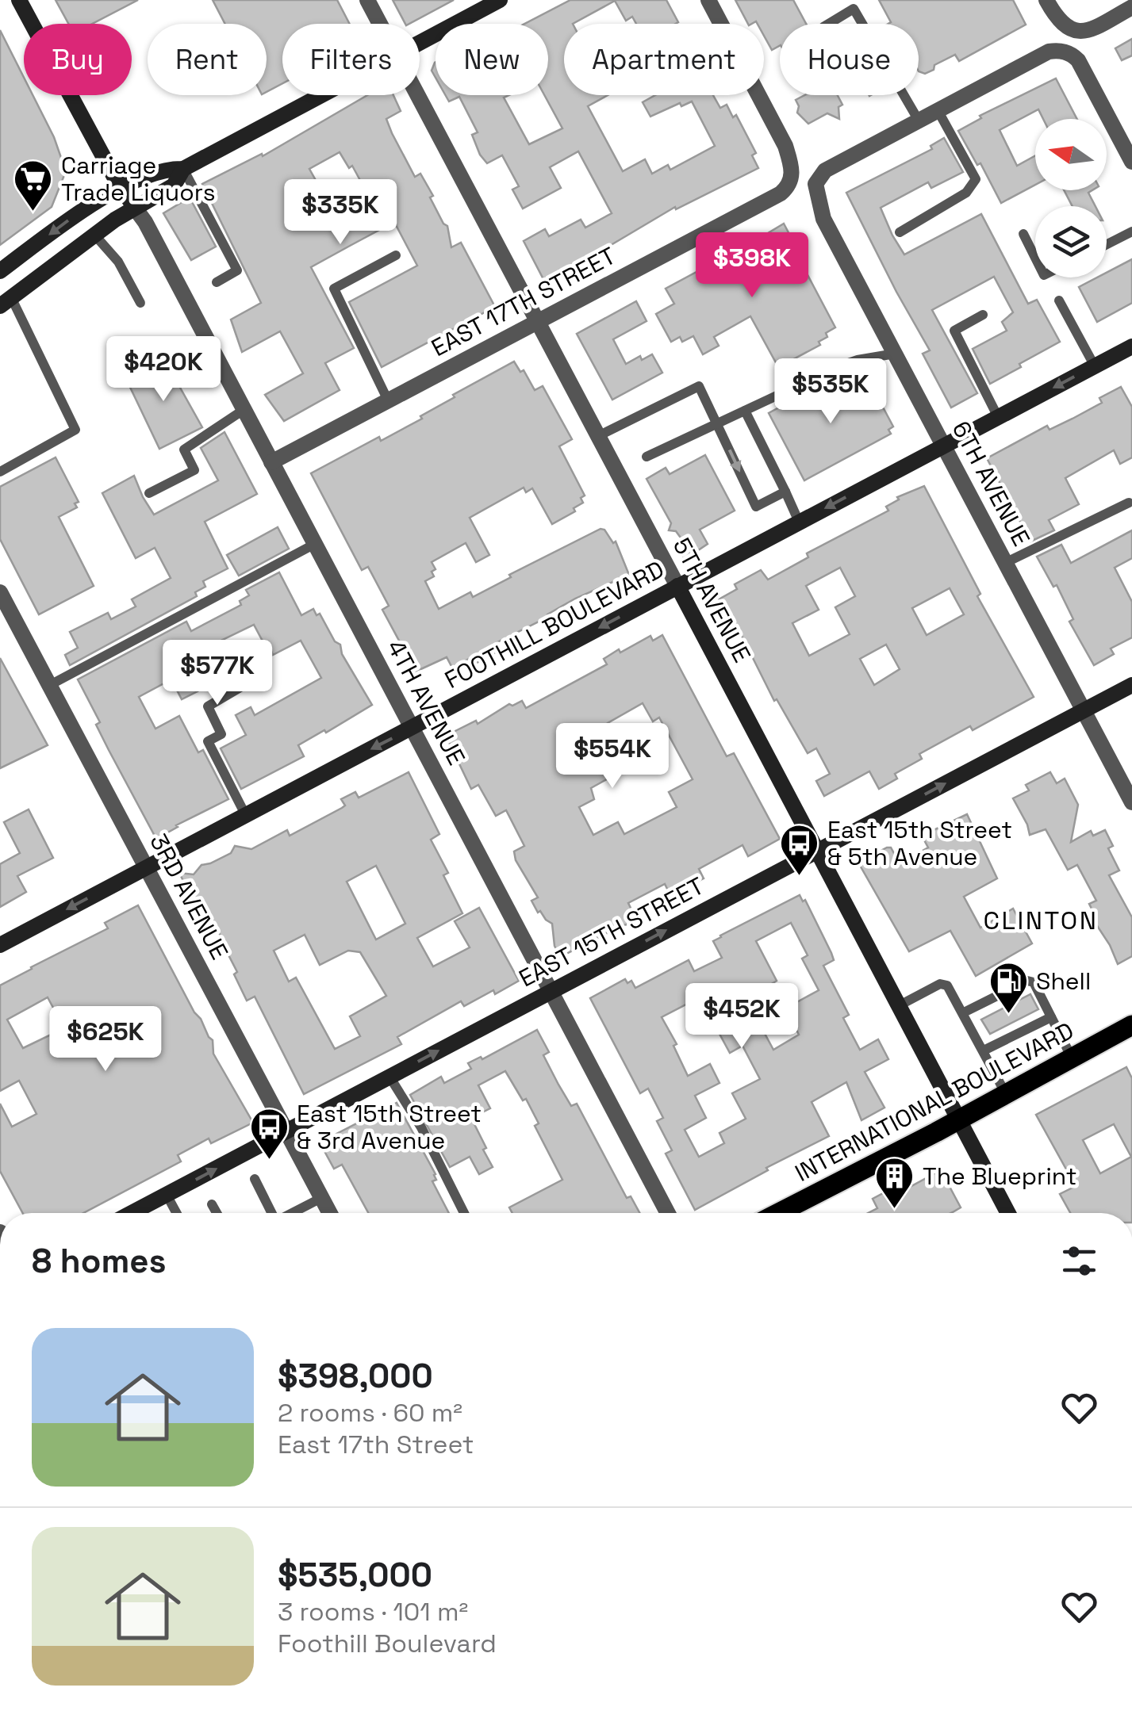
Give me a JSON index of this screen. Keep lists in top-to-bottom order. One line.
{"streets":{"main road":["5TH AVENUE","FOOTHILL BOULEVARD","EAST 15TH STREET","INTERNATIONAL BOULEVARD"],"street":["EAST 17TH STREET","6TH AVENUE","4TH AVENUE","3RD AVENUE"]},"crossings":[["EAST 17TH STREET","5TH AVENUE"],["EAST 17TH STREET","4TH AVENUE"],["6TH AVENUE","FOOTHILL BOULEVARD"],["6TH AVENUE","EAST 15TH STREET"],["5TH AVENUE","FOOTHILL BOULEVARD"],["5TH AVENUE","EAST 15TH STREET"],["5TH AVENUE","INTERNATIONAL BOULEVARD"],["FOOTHILL BOULEVARD","4TH AVENUE"],["FOOTHILL BOULEVARD","3RD AVENUE"],["4TH AVENUE","EAST 15TH STREET"],["3RD AVENUE","EAST 15TH STREET"]],"one_way":["FOOTHILL BOULEVARD","EAST 15TH STREET"],"districts":["CLINTON"],"places":{"supermarket":["Carriage Trade Liquors"],"bus stop":["East 15th Street & 5th Avenue","East 15th Street & 3rd Avenue"],"fuel station":["Shell"],"building":["The Blueprint"]},"north":"left","page":{"chip":["Buy","Rent","Filters","New","Apartment","House"],"price":["$335K","$398K","$420K","$535K","$577K","$554K","$452K","$625K"],"heading":"8 homes","list":[{"name":"$398,000","note":"2 rooms · 60 m² · East 17th Street"},{"name":"$535,000","note":"3 rooms · 101 m² · Foothill Boulevard"}]}}
